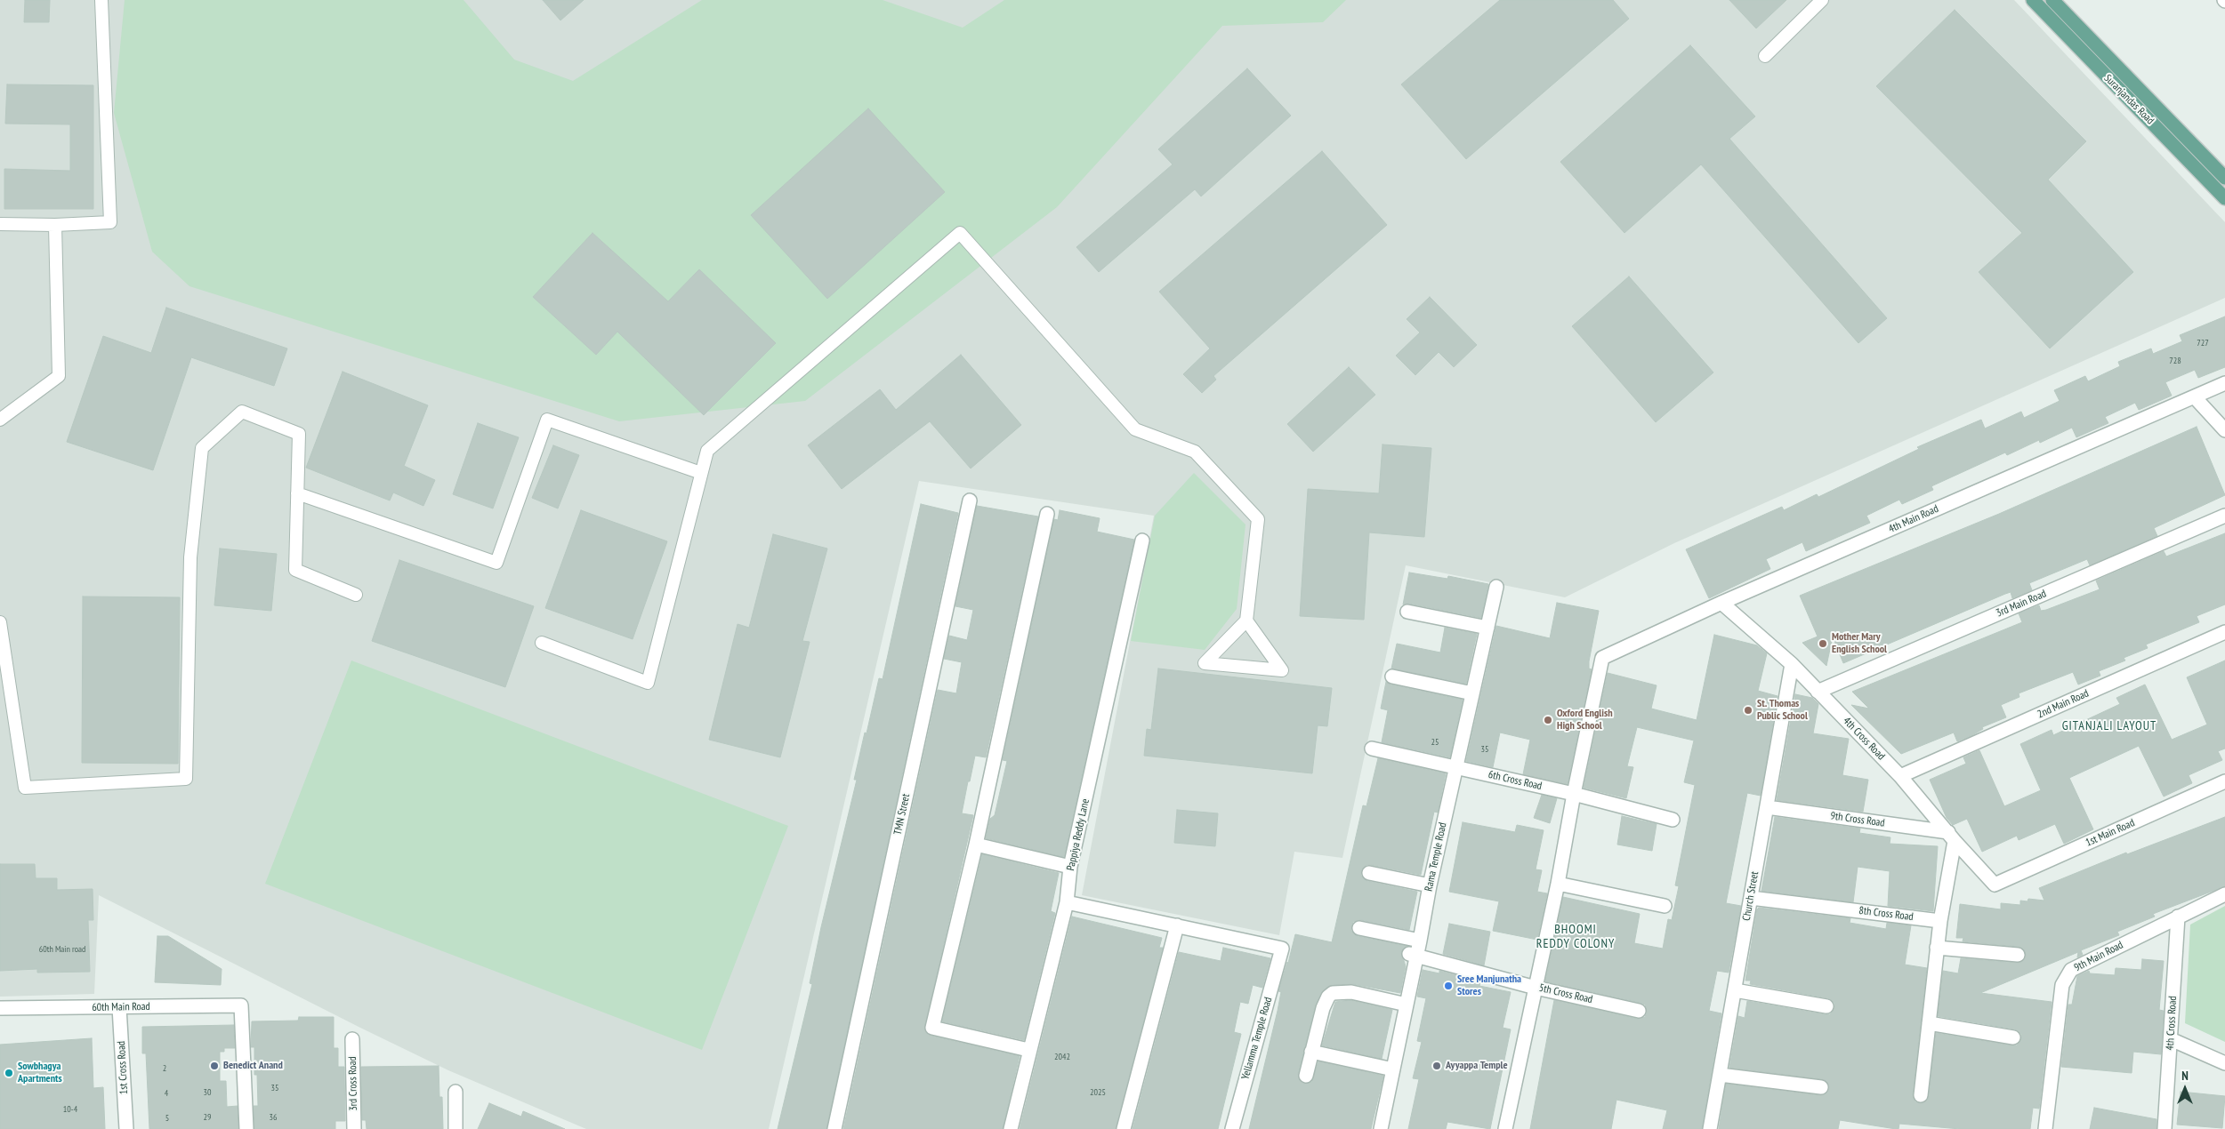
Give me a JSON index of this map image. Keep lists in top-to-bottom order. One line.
{"streets":{"main road":["Suranjandas Road"],"street":["4th Main Road","3rd Main Road","2nd Main Road","4th Cross Road","6th Cross Road","TMN Street","9th Cross Road","1st Main Road","Pappiya Reddy Lane","Rama Temple Road","Church Street","8th Cross Road","9th Main Road","5th Cross Road","60th Main Road","Yellamma Temple Road","1st Cross Road","3rd Cross Road"]},"crossings":[["4th Main Road","4th Cross Road"],["4th Main Road","6th Cross Road"],["3rd Main Road","4th Cross Road"],["2nd Main Road","4th Cross Road"],["4th Cross Road","9th Cross Road"],["4th Cross Road","1st Main Road"],["4th Cross Road","Church Street"],["4th Cross Road","9th Main Road"],["6th Cross Road","Rama Temple Road"],["9th Cross Road","Church Street"],["Rama Temple Road","5th Cross Road"],["Church Street","8th Cross Road"],["60th Main Road","1st Cross Road"]],"districts":["GITANJALI LAYOUT","BHOOMI REDDY COLONY"],"places":["Mother Mary English School","St. Thomas Public School","Oxford English High School","Sree Manjunatha Stores","Benedict Anand","Ayyappa Temple","Sowbhagya Apartments"],"house_numbers":["727","728","25","35","60th Main road","2042","2","35","30","2025","4","10-4","29","36","5"],"north":"top"}
